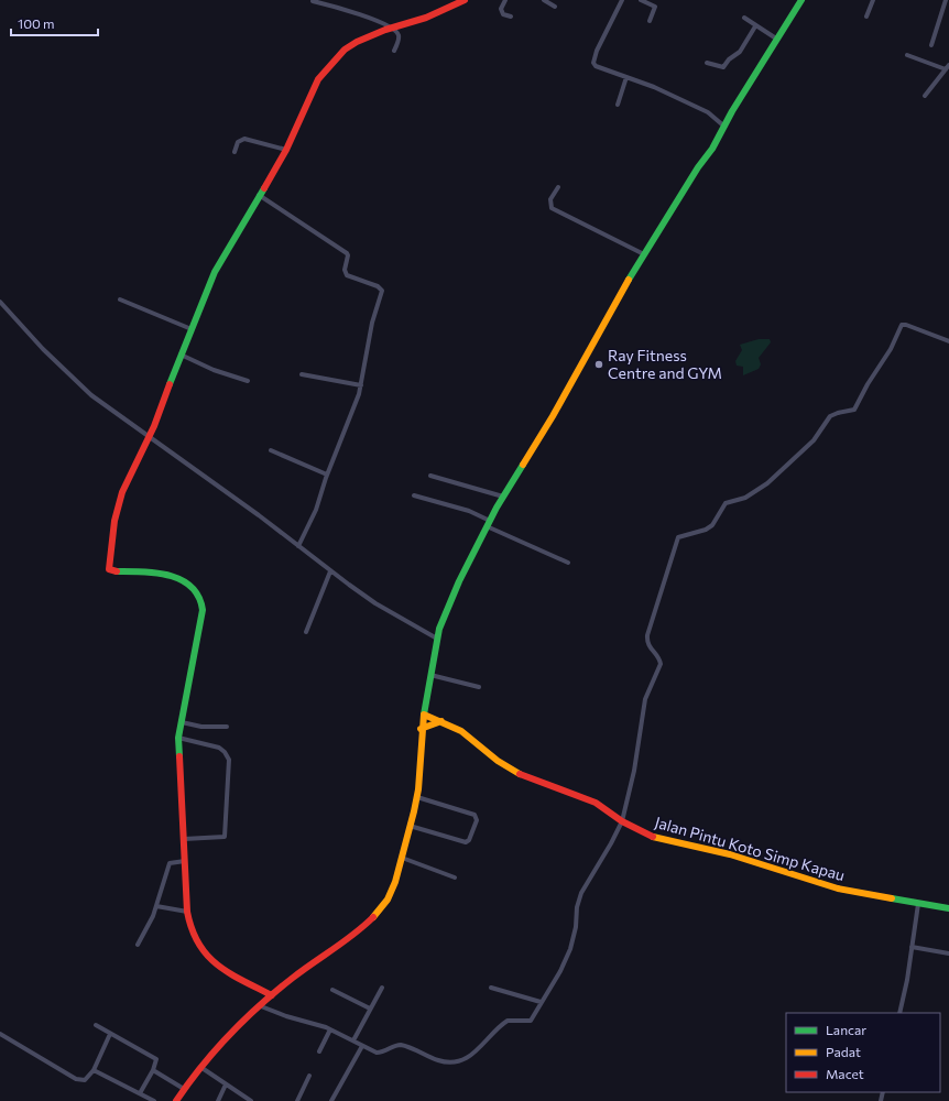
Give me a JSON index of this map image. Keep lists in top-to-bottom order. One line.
{"streets":{"street":["Jalan Pintu Koto Simp Kapau"]},"places":["Ray Fitness Centre and GYM"],"legend":["Lancar","Padat","Macet"],"scale_bar":"100 m"}
